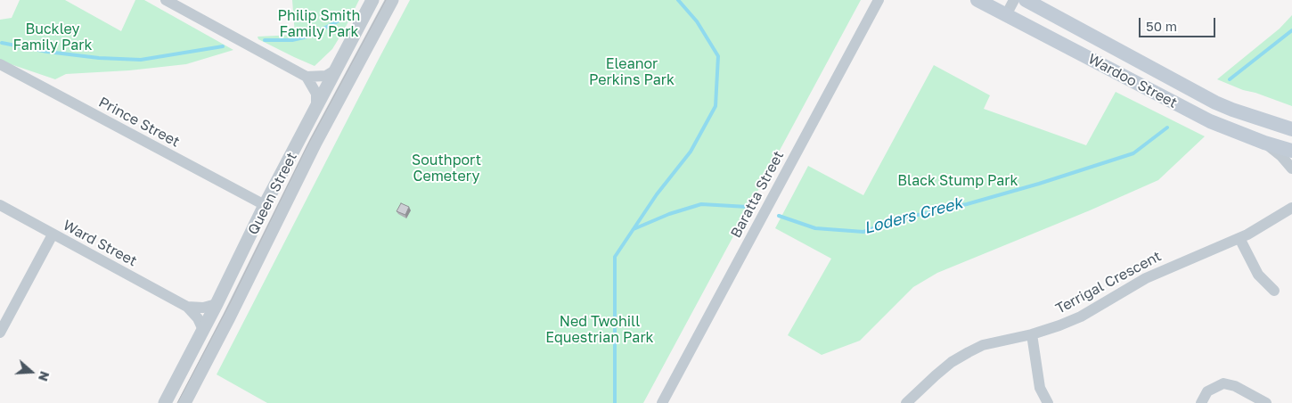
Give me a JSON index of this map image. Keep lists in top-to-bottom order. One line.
{"streets":{"main road":["Wardoo Street"],"street":["Prince Street","Queen Street","Baratta Street","Ward Street","Terrigal Crescent"]},"crossings":[["Prince Street","Queen Street"],["Queen Street","Ward Street"]],"water":["Loders Creek"],"parks":["Philip Smith Family Park","Buckley Family Park","Eleanor Perkins Park","Southport Cemetery","Black Stump Park","Ned Twohill Equestrian Park"],"scale_bar":"50 m","north":"right"}
